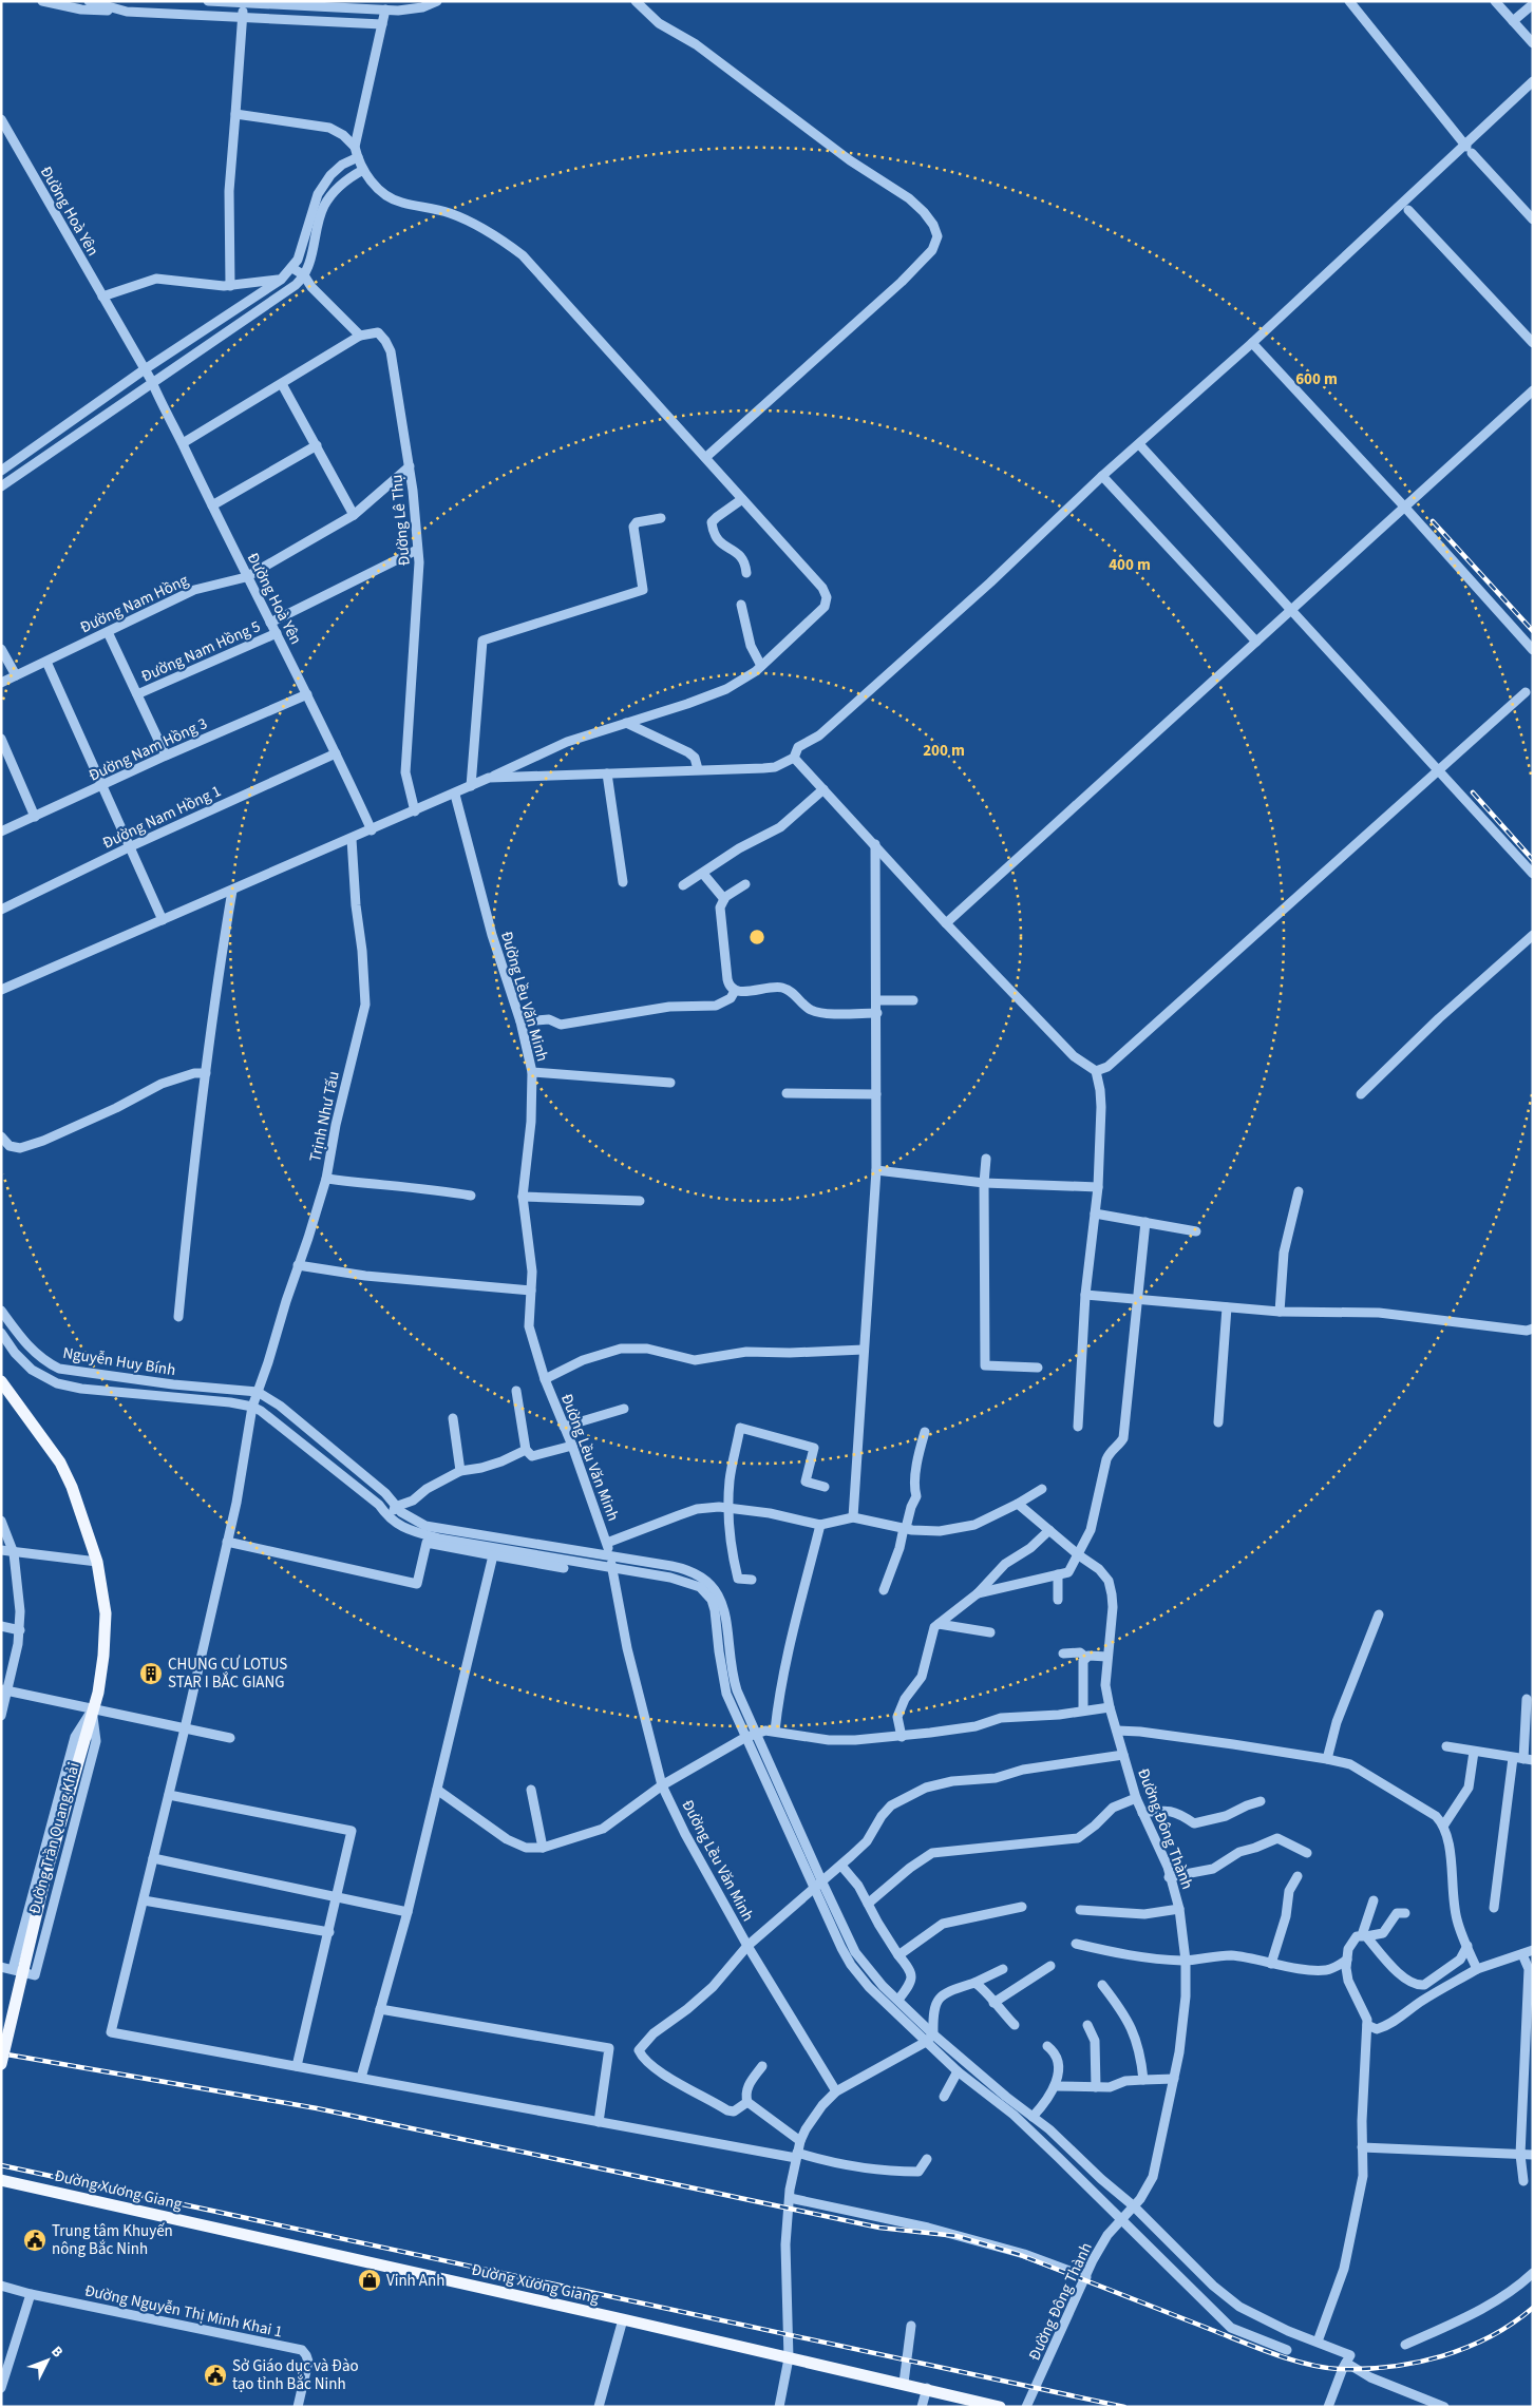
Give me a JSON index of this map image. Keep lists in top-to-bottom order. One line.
{"streets":{"main road":["Đường Trần Quang Khải","Đường Xương Giang"],"street":["Đường Hoà Yên","Đường Lê Thụ","Đường Nam Hồng","Đường Nam Hồng 5","Đường Nam Hồng 3","Đường Nam Hồng 1","Đường Lều Văn Minh","Trịnh Như Tấu","Nguyễn Huy Bính","Đường Đông Thành","Đường Nguyễn Thị Minh Khai 1"]},"crossings":[["Đường Hoà Yên","Đường Nam Hồng"],["Đường Hoà Yên","Đường Nam Hồng 5"],["Đường Hoà Yên","Đường Nam Hồng 3"],["Đường Hoà Yên","Đường Nam Hồng 1"],["Đường Lê Thụ","Đường Nam Hồng"],["Trịnh Như Tấu","Nguyễn Huy Bính"]],"places":{"building":["CHUNG CƯ LOTUS STAR I BẮC GIANG"],"public building":["Trung tâm Khuyến nông Bắc Ninh","Sở Giáo dục và Đào tạo tỉnh Bắc Ninh"],"shop":["Vinh Anh"]},"north":"top right","rings":["600 m","400 m","200 m"]}
